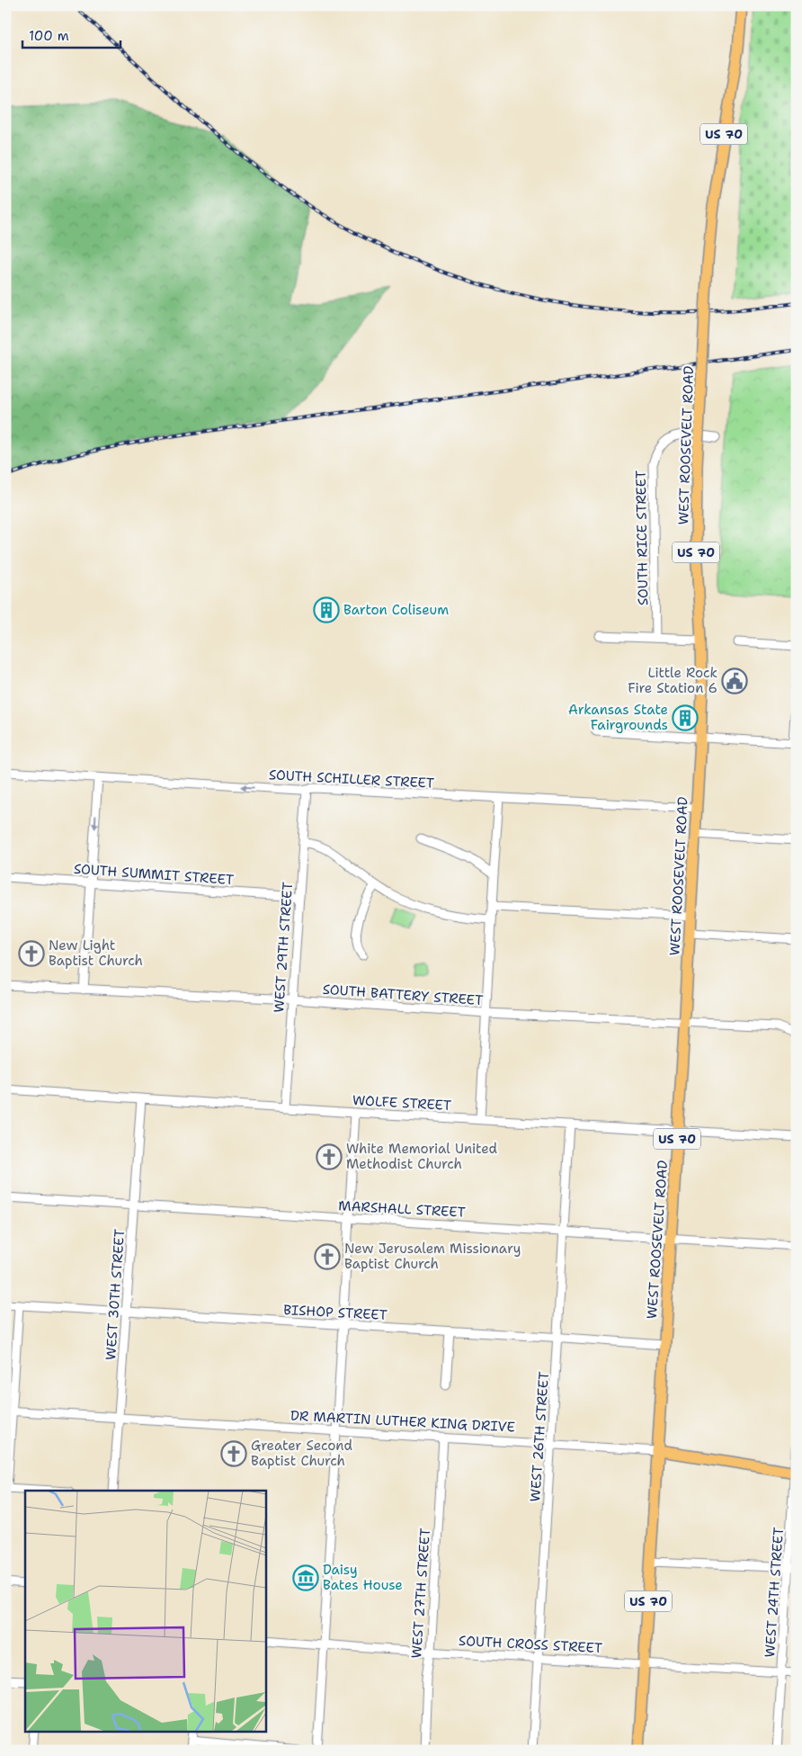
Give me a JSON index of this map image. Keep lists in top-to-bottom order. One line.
{"streets":{"main road":["US 70","WEST ROOSEVELT ROAD","DR MARTIN LUTHER KING DRIVE"],"street":["SOUTH RICE STREET","SOUTH SCHILLER STREET","SOUTH SUMMIT STREET","WEST 29TH STREET","SOUTH BATTERY STREET","WOLFE STREET","MARSHALL STREET","WEST 30TH STREET","BISHOP STREET","WEST 26TH STREET","WEST 24TH STREET","WEST 27TH STREET","SOUTH CROSS STREET"]},"crossings":[["WEST ROOSEVELT ROAD","SOUTH SCHILLER STREET"],["WEST ROOSEVELT ROAD","SOUTH BATTERY STREET"],["WEST ROOSEVELT ROAD","WOLFE STREET"],["WEST ROOSEVELT ROAD","MARSHALL STREET"],["WEST ROOSEVELT ROAD","BISHOP STREET"],["WEST ROOSEVELT ROAD","DR MARTIN LUTHER KING DRIVE"],["WEST ROOSEVELT ROAD","SOUTH CROSS STREET"],["SOUTH SCHILLER STREET","WEST 29TH STREET"],["SOUTH SUMMIT STREET","WEST 29TH STREET"],["WEST 29TH STREET","SOUTH BATTERY STREET"],["WEST 29TH STREET","WOLFE STREET"],["WOLFE STREET","WEST 30TH STREET"],["WOLFE STREET","WEST 26TH STREET"],["MARSHALL STREET","WEST 30TH STREET"],["MARSHALL STREET","WEST 26TH STREET"],["WEST 30TH STREET","BISHOP STREET"],["WEST 30TH STREET","DR MARTIN LUTHER KING DRIVE"],["BISHOP STREET","WEST 26TH STREET"],["DR MARTIN LUTHER KING DRIVE","WEST 26TH STREET"],["DR MARTIN LUTHER KING DRIVE","WEST 24TH STREET"],["DR MARTIN LUTHER KING DRIVE","WEST 27TH STREET"],["WEST 26TH STREET","SOUTH CROSS STREET"],["WEST 24TH STREET","SOUTH CROSS STREET"],["WEST 27TH STREET","SOUTH CROSS STREET"]],"places":{"building":["Barton Coliseum","Arkansas State Fairgrounds"],"public building":["Little Rock Fire Station 6"],"church":["New Light Baptist Church","White Memorial United Methodist Church","New Jerusalem Missionary Baptist Church","Greater Second Baptist Church"],"museum":["Daisy Bates House"]},"scale_bar":"100 m"}
